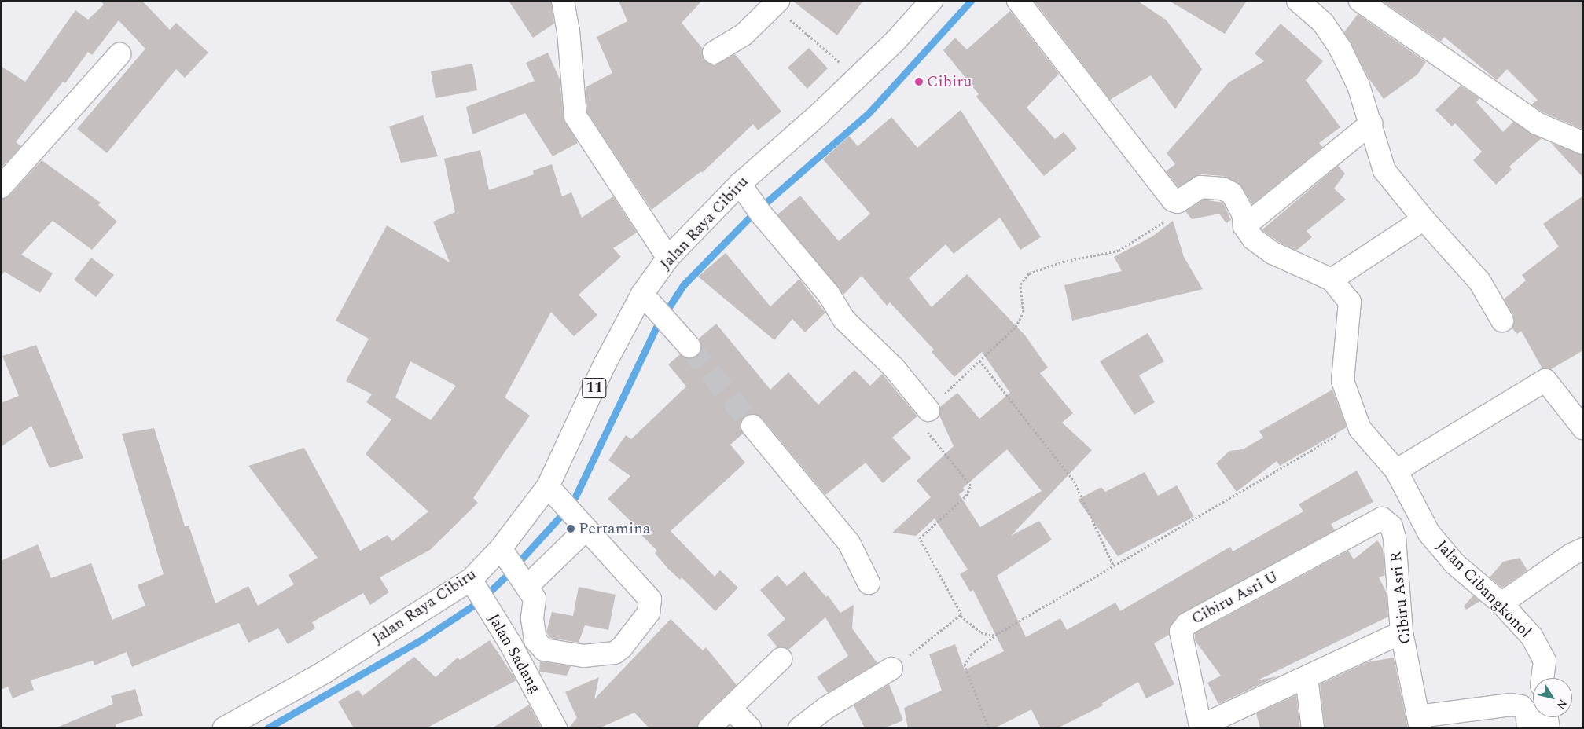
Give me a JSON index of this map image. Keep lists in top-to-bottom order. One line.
{"streets":{"main road":["Jalan Raya Cibiru","11","Jalan Cibangkonol","Cibiru Asri U","Cibiru Asri R","Jalan Sadang"]},"crossings":[["Jalan Raya Cibiru","Jalan Sadang"],["Cibiru Asri U","Cibiru Asri R"]],"places":["Cibiru","Pertamina"],"north":"bottom right"}
